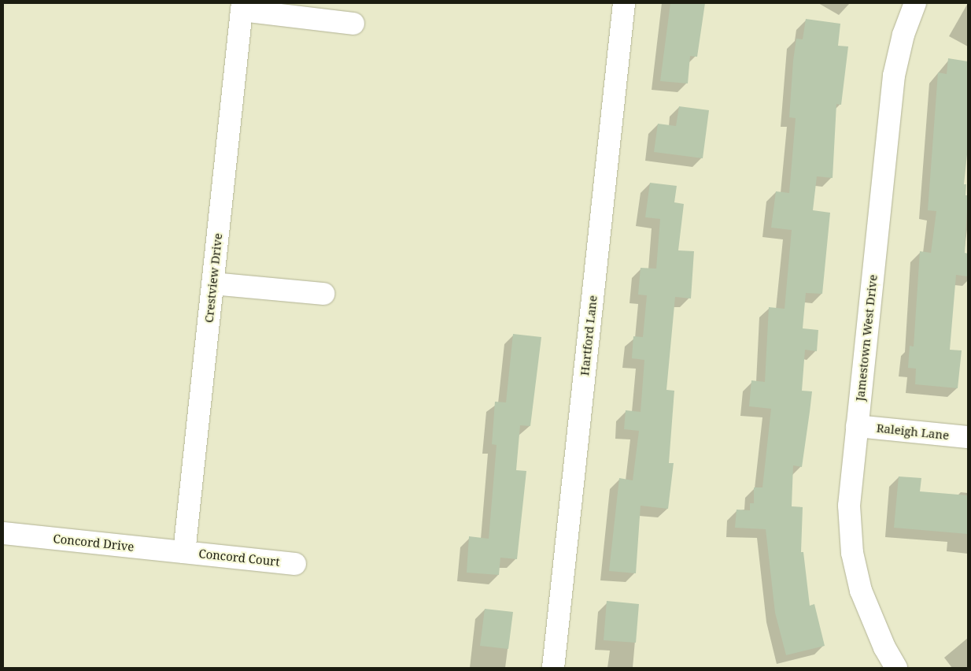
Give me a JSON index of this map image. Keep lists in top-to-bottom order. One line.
{"streets":{"street":["Crestview Drive","Hartford Lane","Jamestown West Drive","Raleigh Lane","Concord Drive","Concord Court"]},"crossings":[["Crestview Drive","Concord Drive"],["Crestview Drive","Concord Court"],["Jamestown West Drive","Raleigh Lane"],["Concord Drive","Concord Court"]]}
